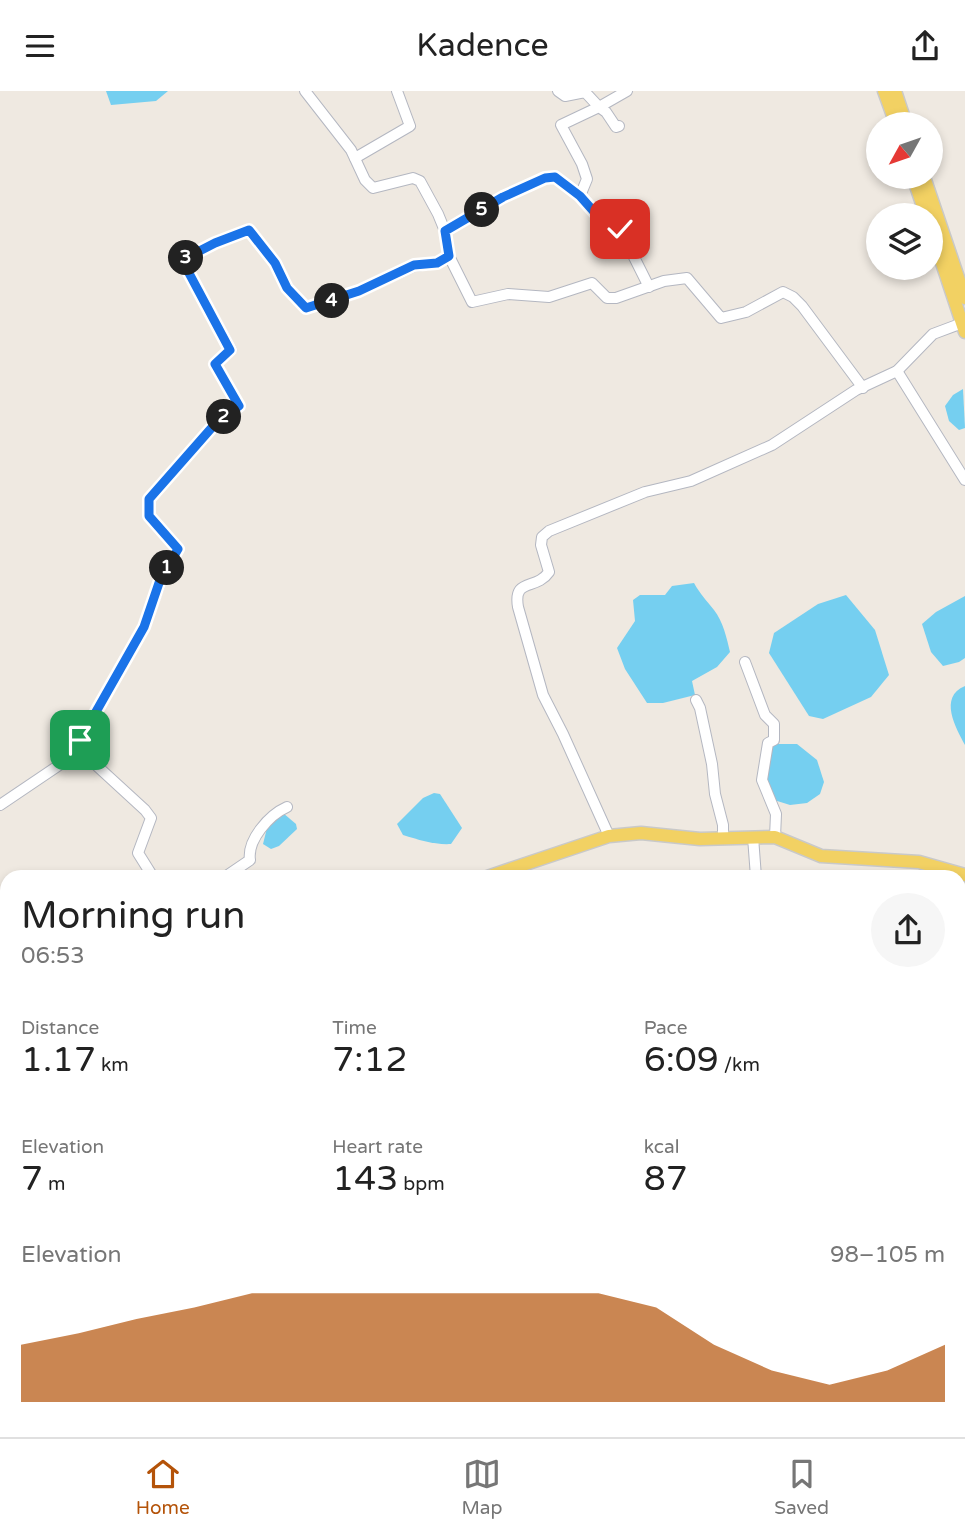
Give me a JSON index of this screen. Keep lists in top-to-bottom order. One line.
{"north":"bottom left","page":{"header":"Kadence","pins":["5","3","4","2","1"],"heading":["Morning run","06:53"],"stats":[["Distance","1.17 km"],["Time","7:12"],["Pace","6:09 /km"],["Elevation","7 m"],["Heart rate","143 bpm"],["kcal","87"]],"chart":["Elevation","98–105 m"],"tabs":["Home","Map","Saved"]}}
